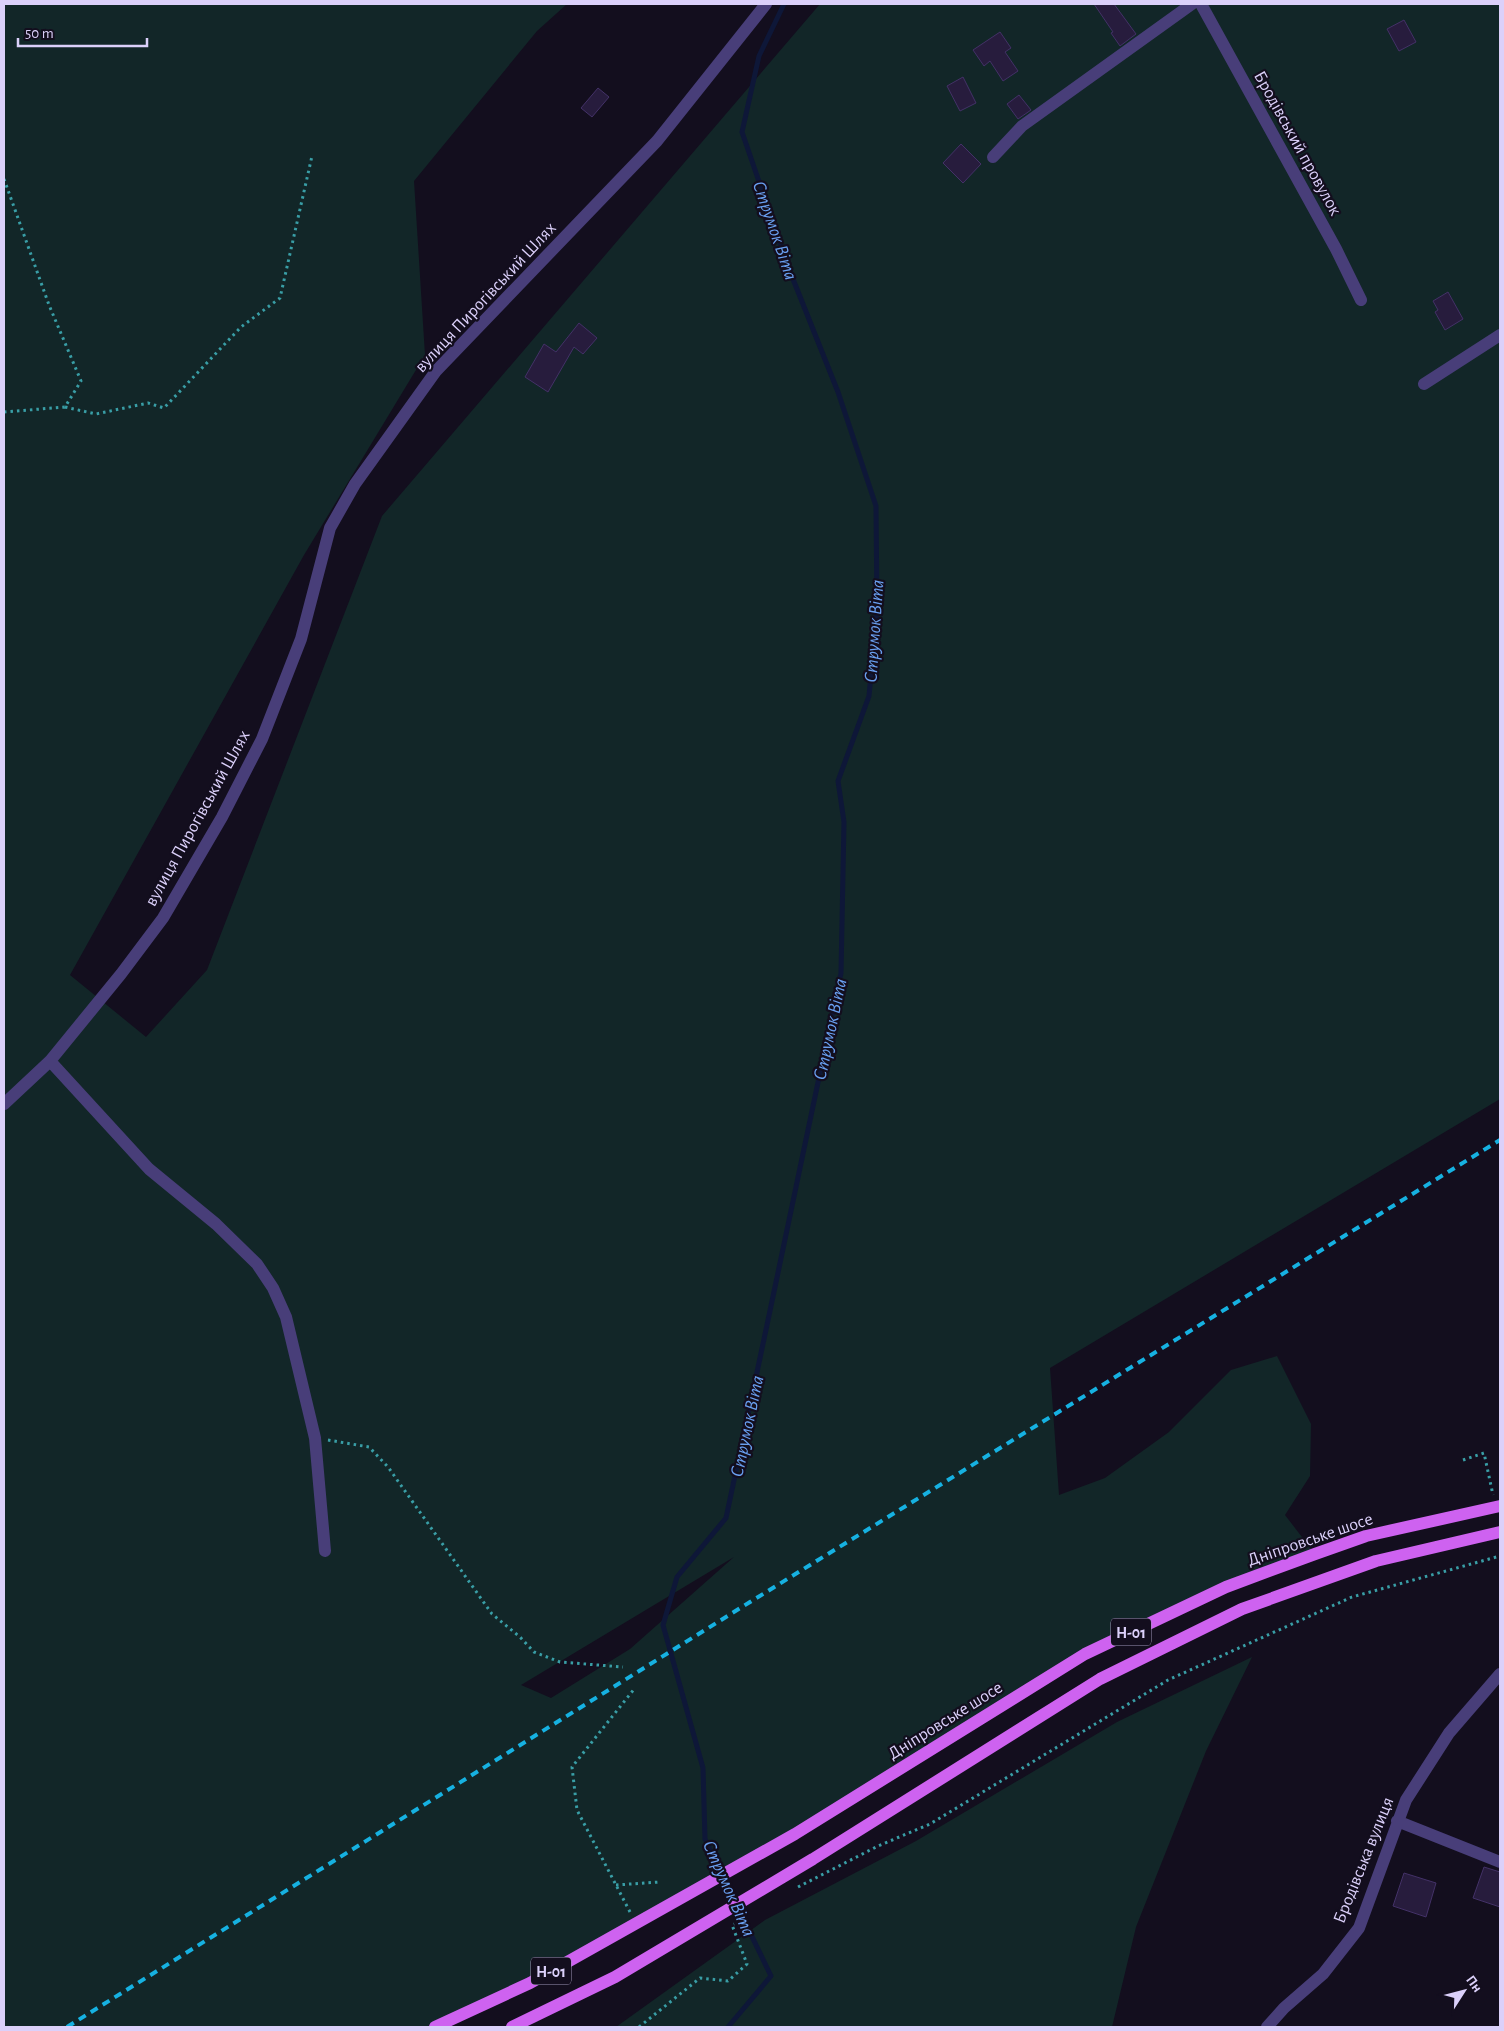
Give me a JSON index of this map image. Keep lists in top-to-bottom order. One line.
{"streets":{"main road":["Дніпровське шосе","Н-01"],"street":["Бродівський провулок","вулиця Пирогівський Шлях","Бродівська вулиця"]},"water":["Струмок Віта"],"scale_bar":"50 m","north":"top right"}
